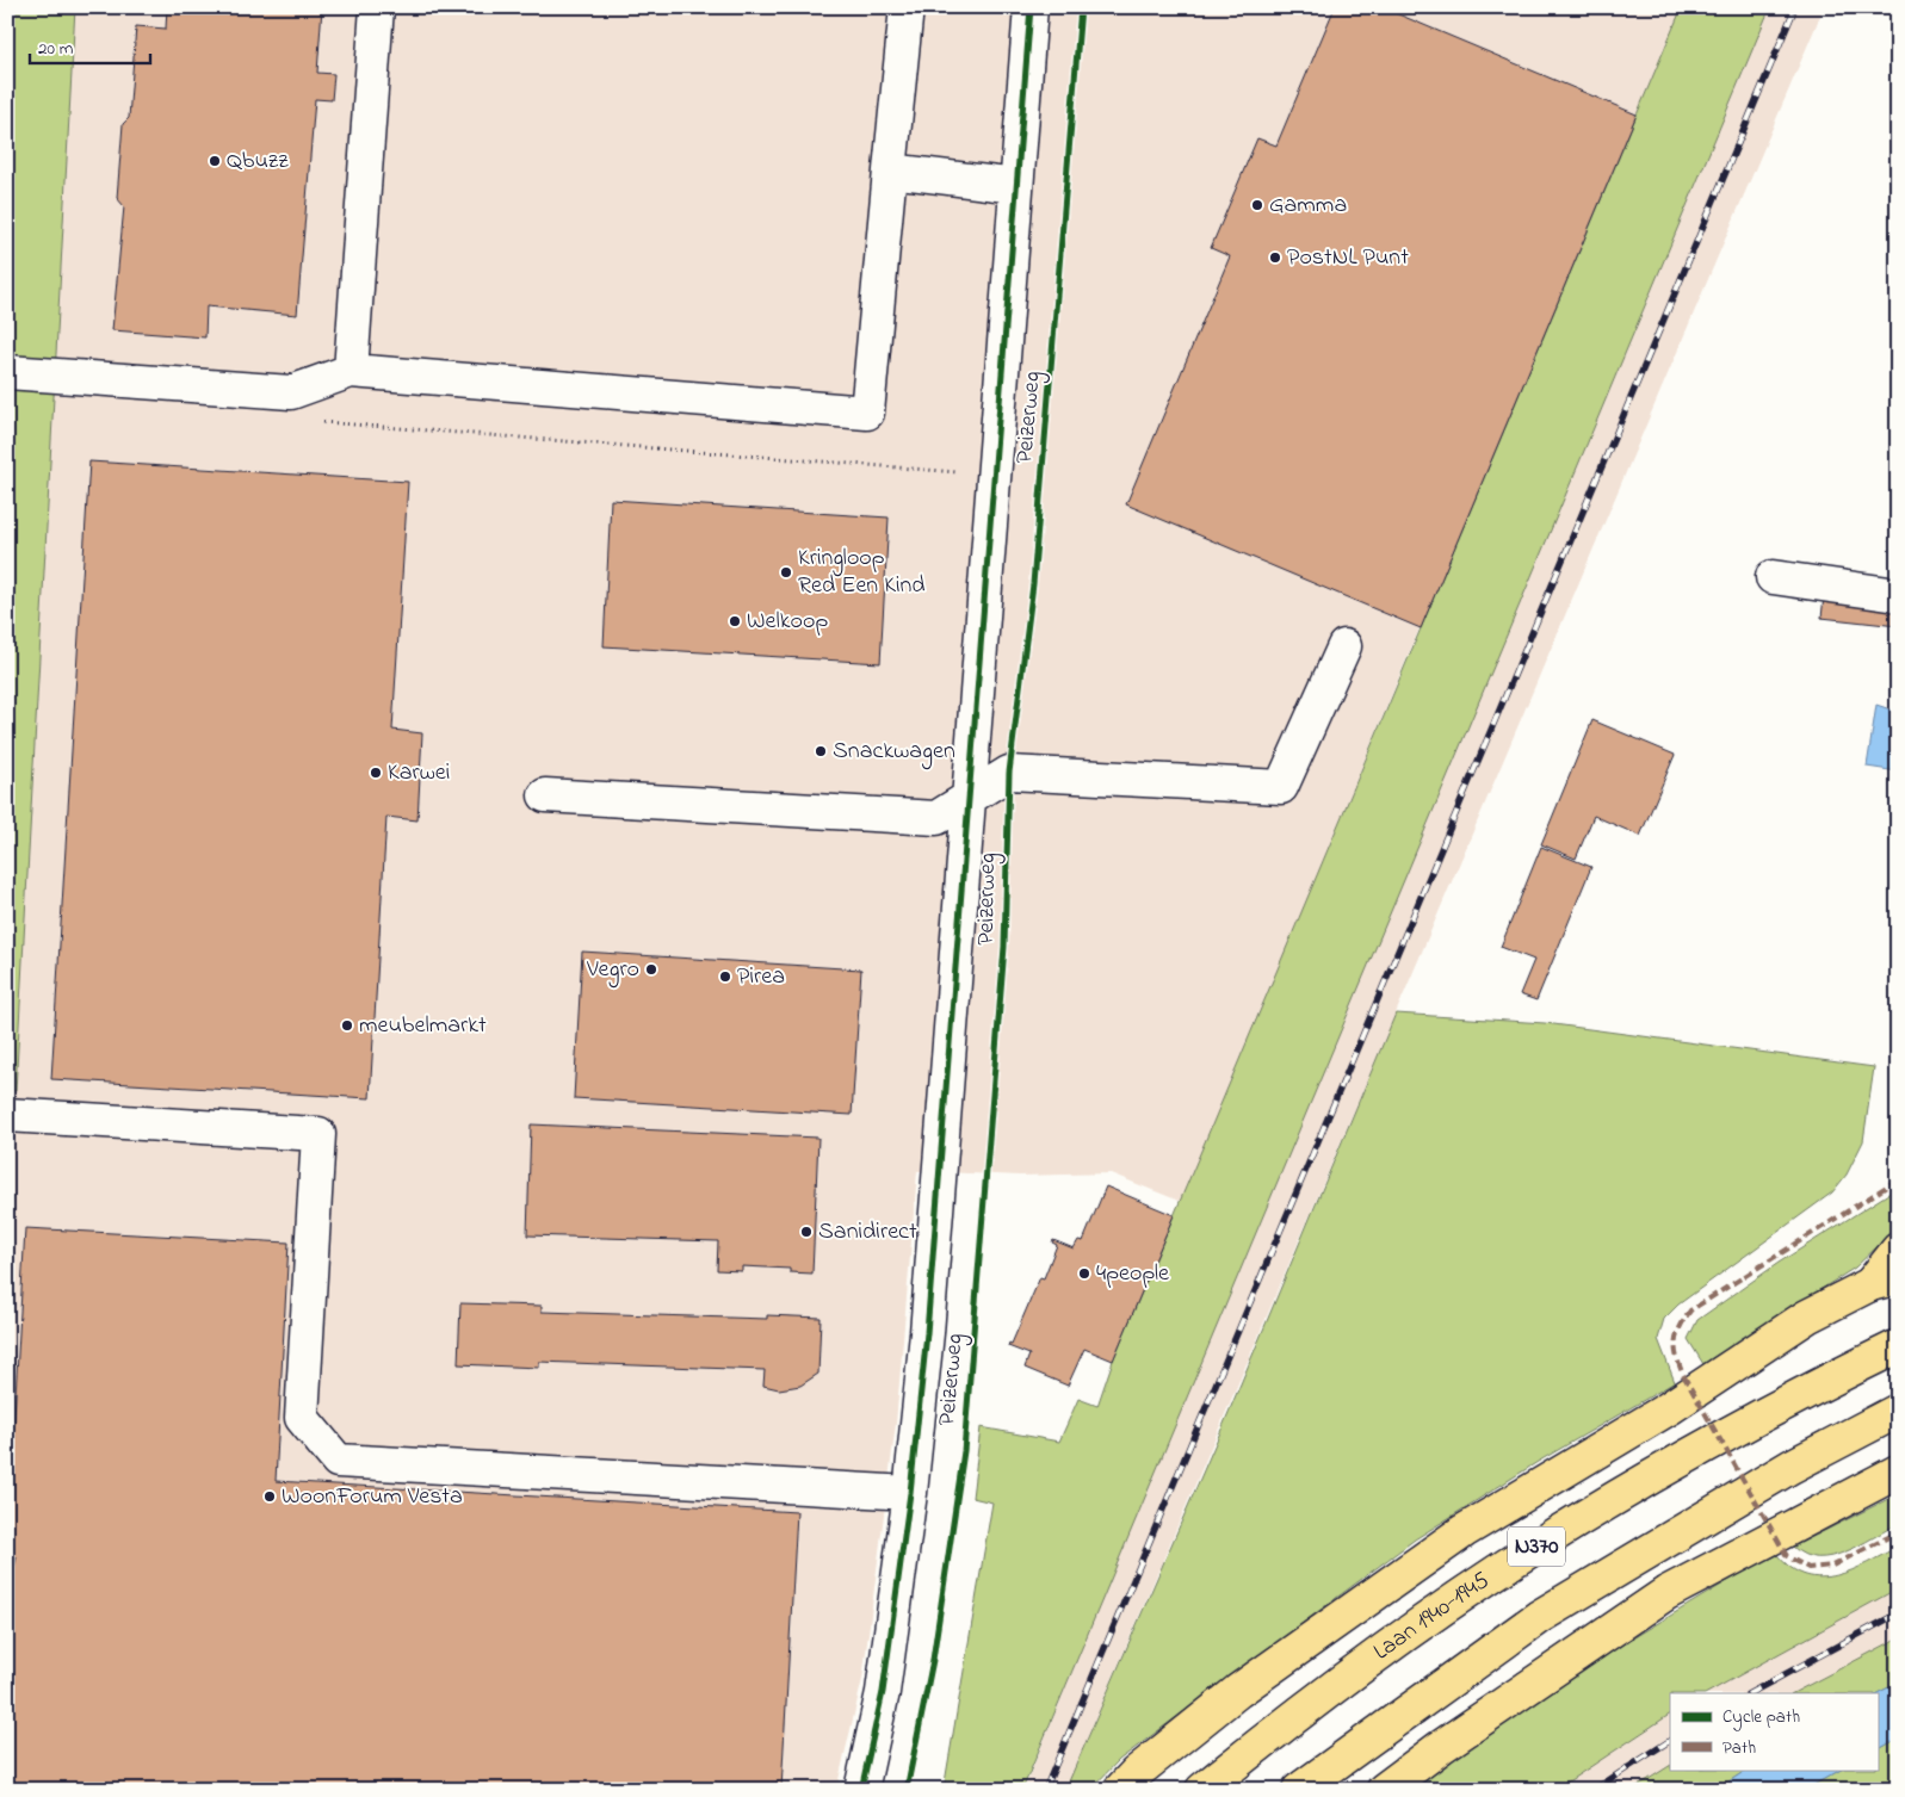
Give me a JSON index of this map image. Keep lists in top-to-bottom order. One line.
{"streets":{"highway":["N370","Laan 1940-1945"],"street":["Peizerweg"]},"places":["Qbuzz","Gamma","PostNL Punt","Kringloop Red Een Kind","Welkoop","Snackwagen","Karwei","Vegro","Pirea","meubelmarkt","Sanidirect","4people","WoonForum Vesta"],"legend":["Cycle path","Path"],"scale_bar":"20 m"}
